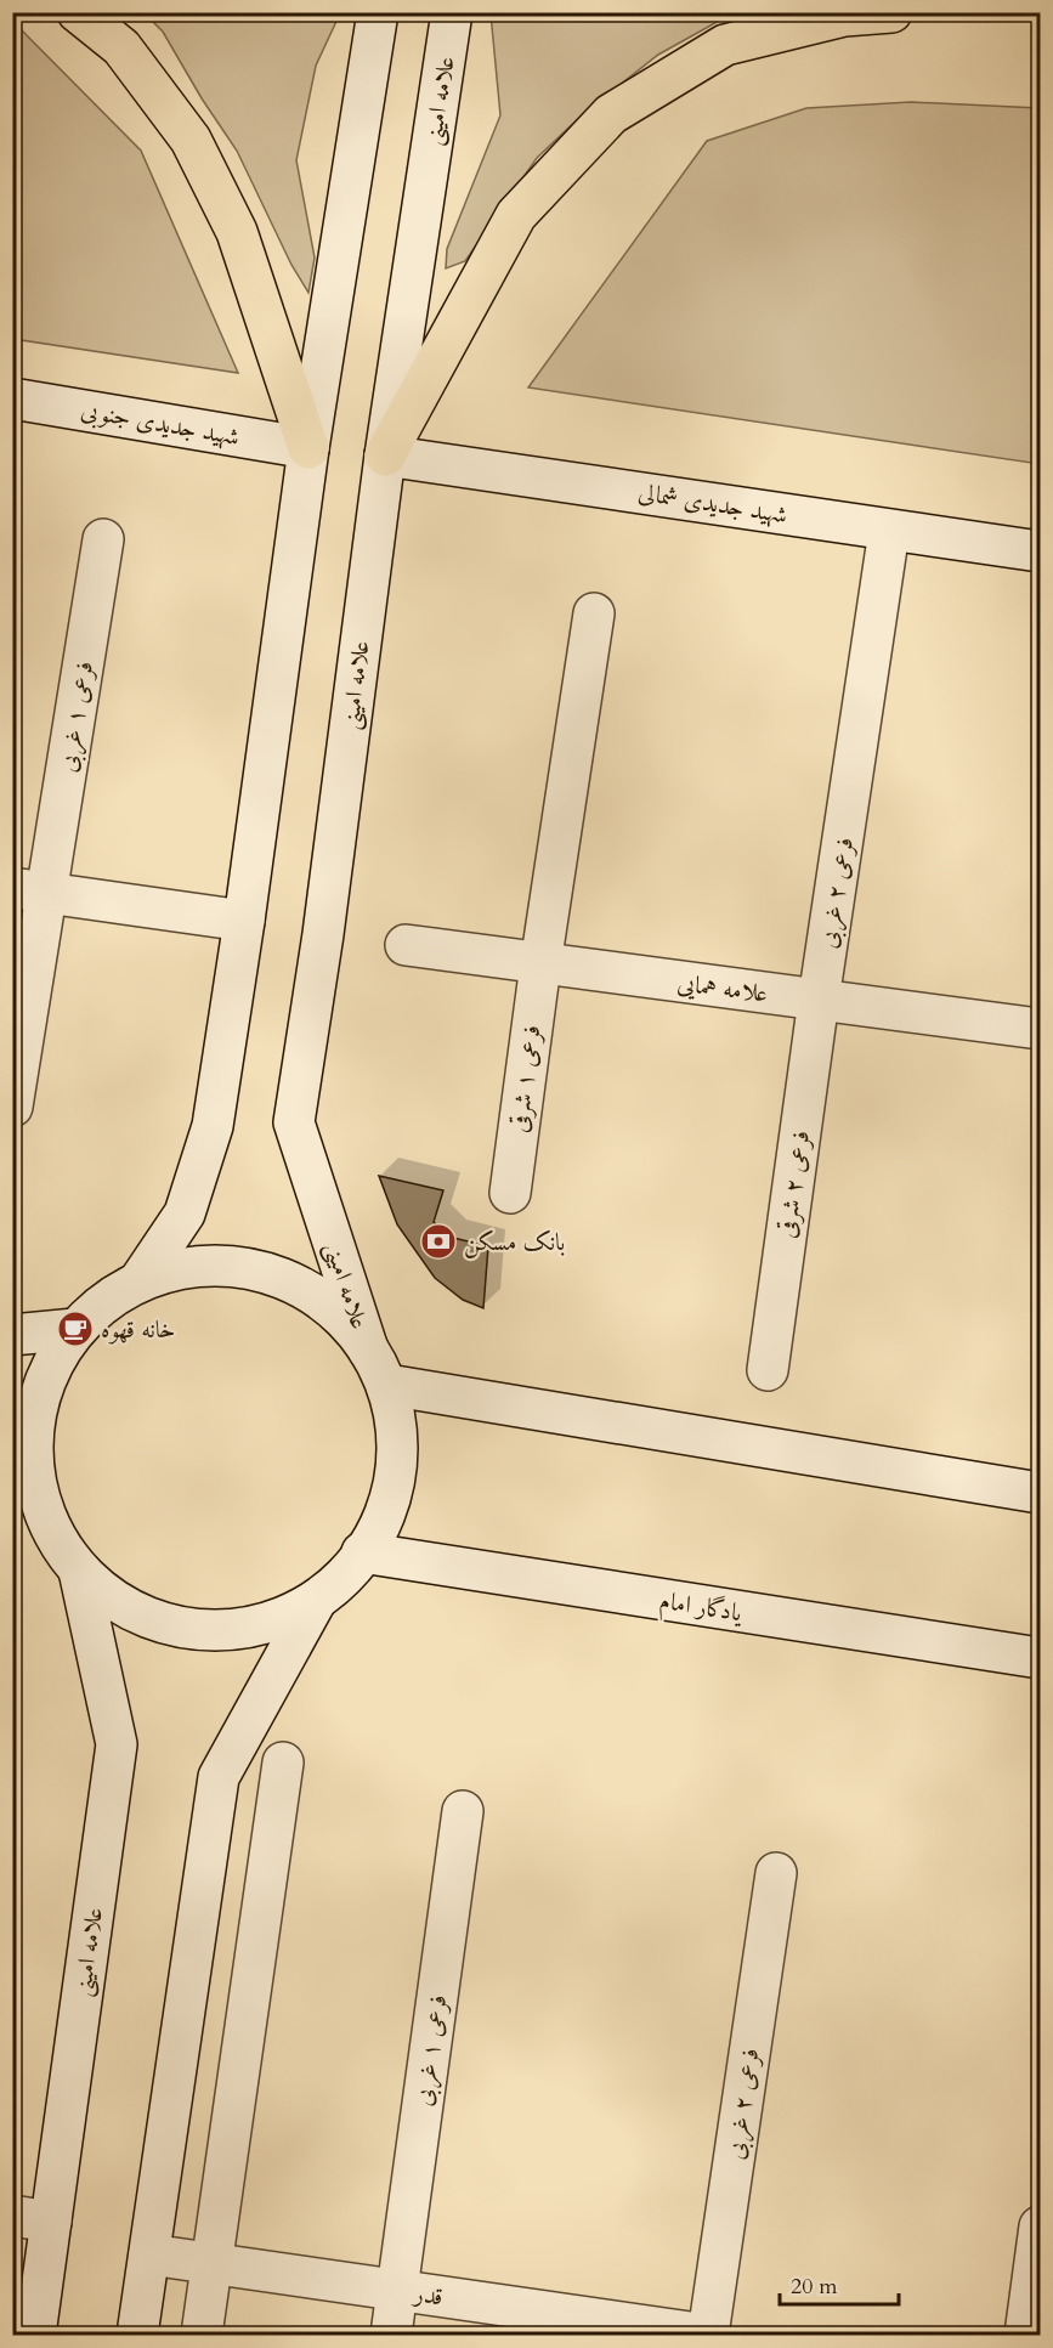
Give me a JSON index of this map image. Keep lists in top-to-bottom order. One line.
{"streets":{"main road":["علامه امینی","شهید جدیدی جنوبی","شهید جدیدی شمالی","فرعی ۱ غربی","فرعی ۲ غربی","علامه همایی","فرعی ۱ شرقی","فرعی ۲ شرقی","یادگار امام","قدر"]},"crossings":[["علامه امینی","شهید جدیدی شمالی"],["شهید جدیدی شمالی","فرعی ۲ غربی"],["فرعی ۱ غربی","قدر"],["فرعی ۲ غربی","علامه همایی"],["فرعی ۲ غربی","فرعی ۲ شرقی"],["فرعی ۲ غربی","قدر"],["علامه همایی","فرعی ۱ شرقی"],["علامه همایی","فرعی ۲ شرقی"]],"places":{"bank":["بانک مسکن"],"cafe":["خانه قهوه"]},"scale_bar":"20 m"}
